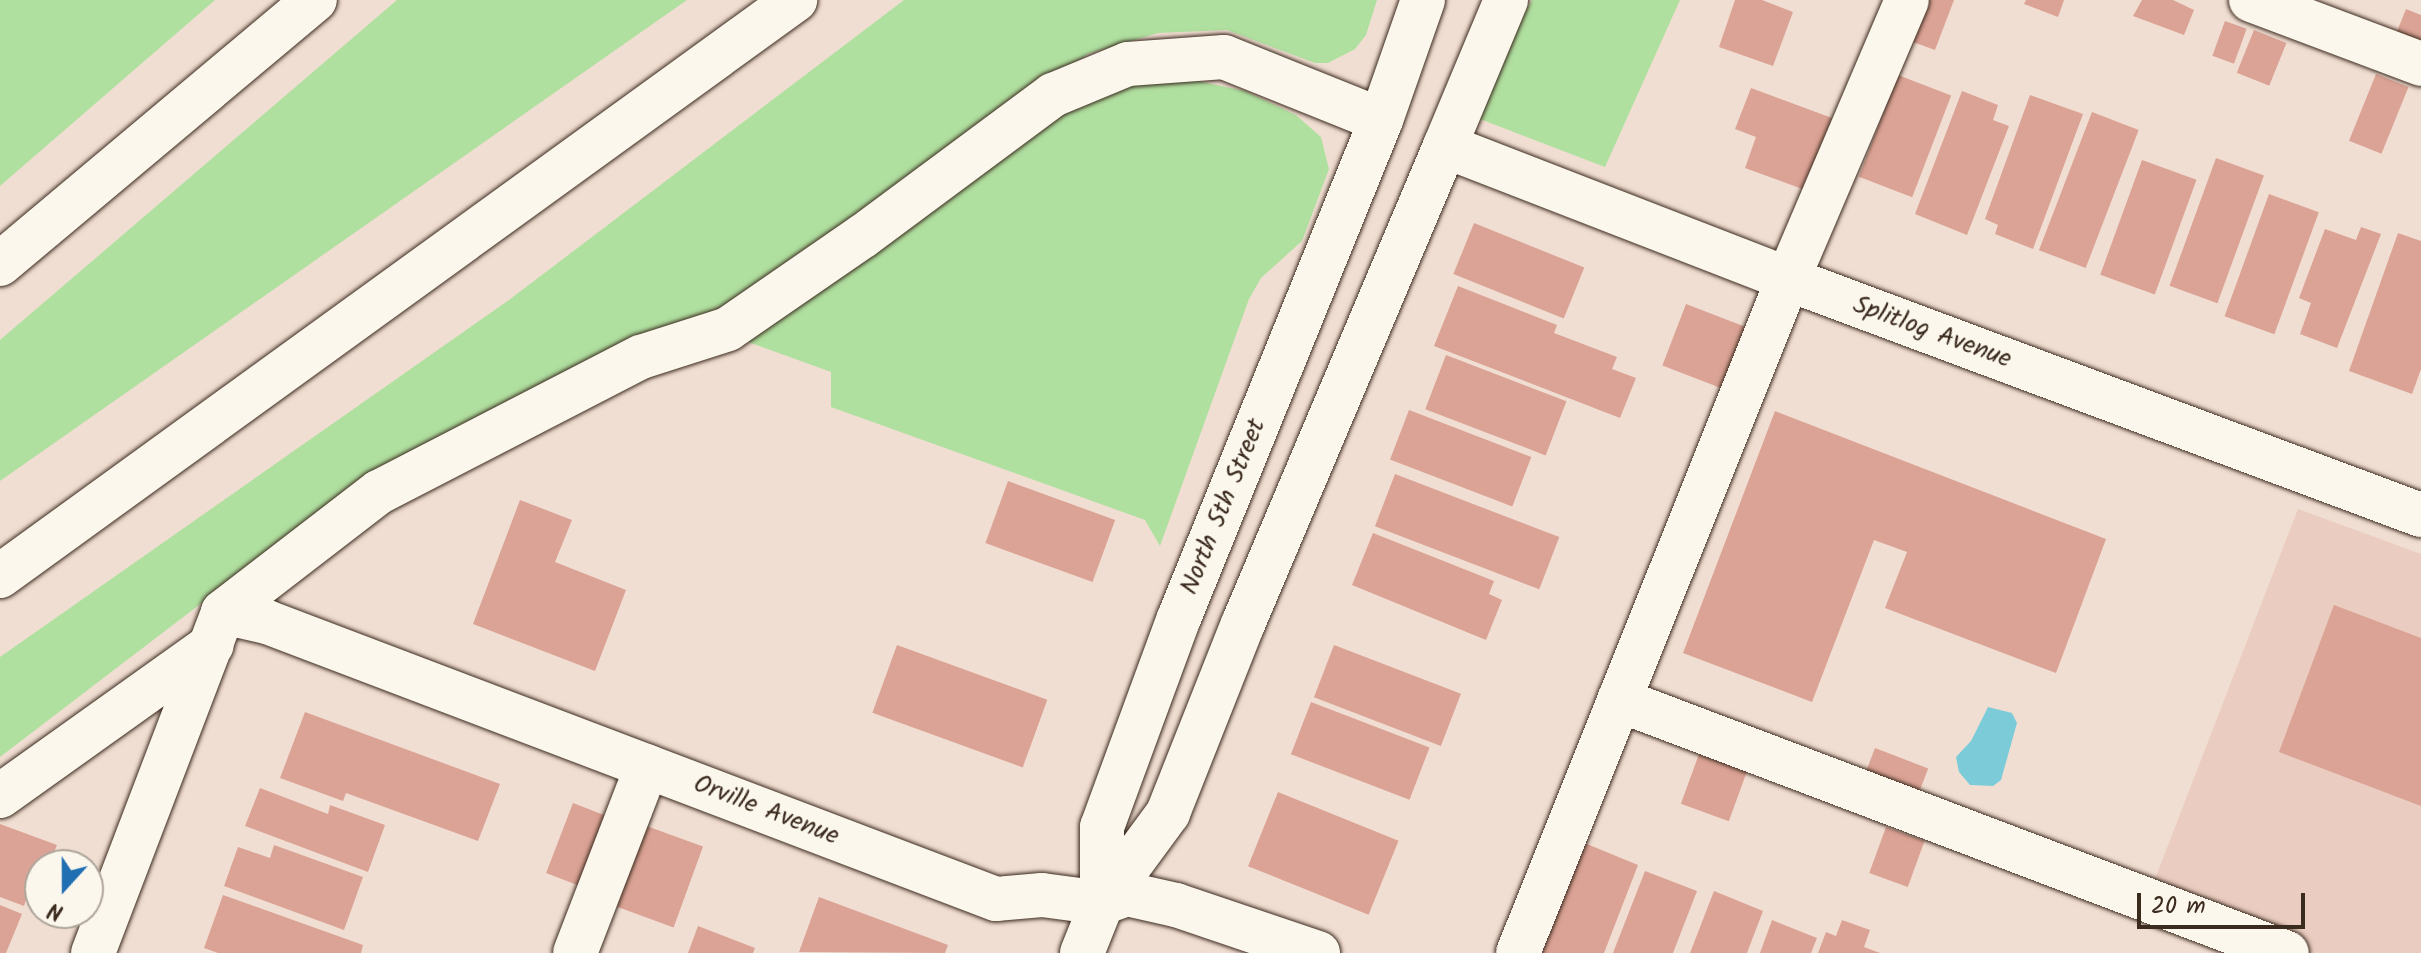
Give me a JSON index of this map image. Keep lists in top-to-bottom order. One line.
{"streets":{"main road":["Splitlog Avenue","North 5th Street","Orville Avenue"]},"crossings":[["Splitlog Avenue","North 5th Street"],["North 5th Street","Orville Avenue"]],"scale_bar":"20 m","north":"bottom"}
